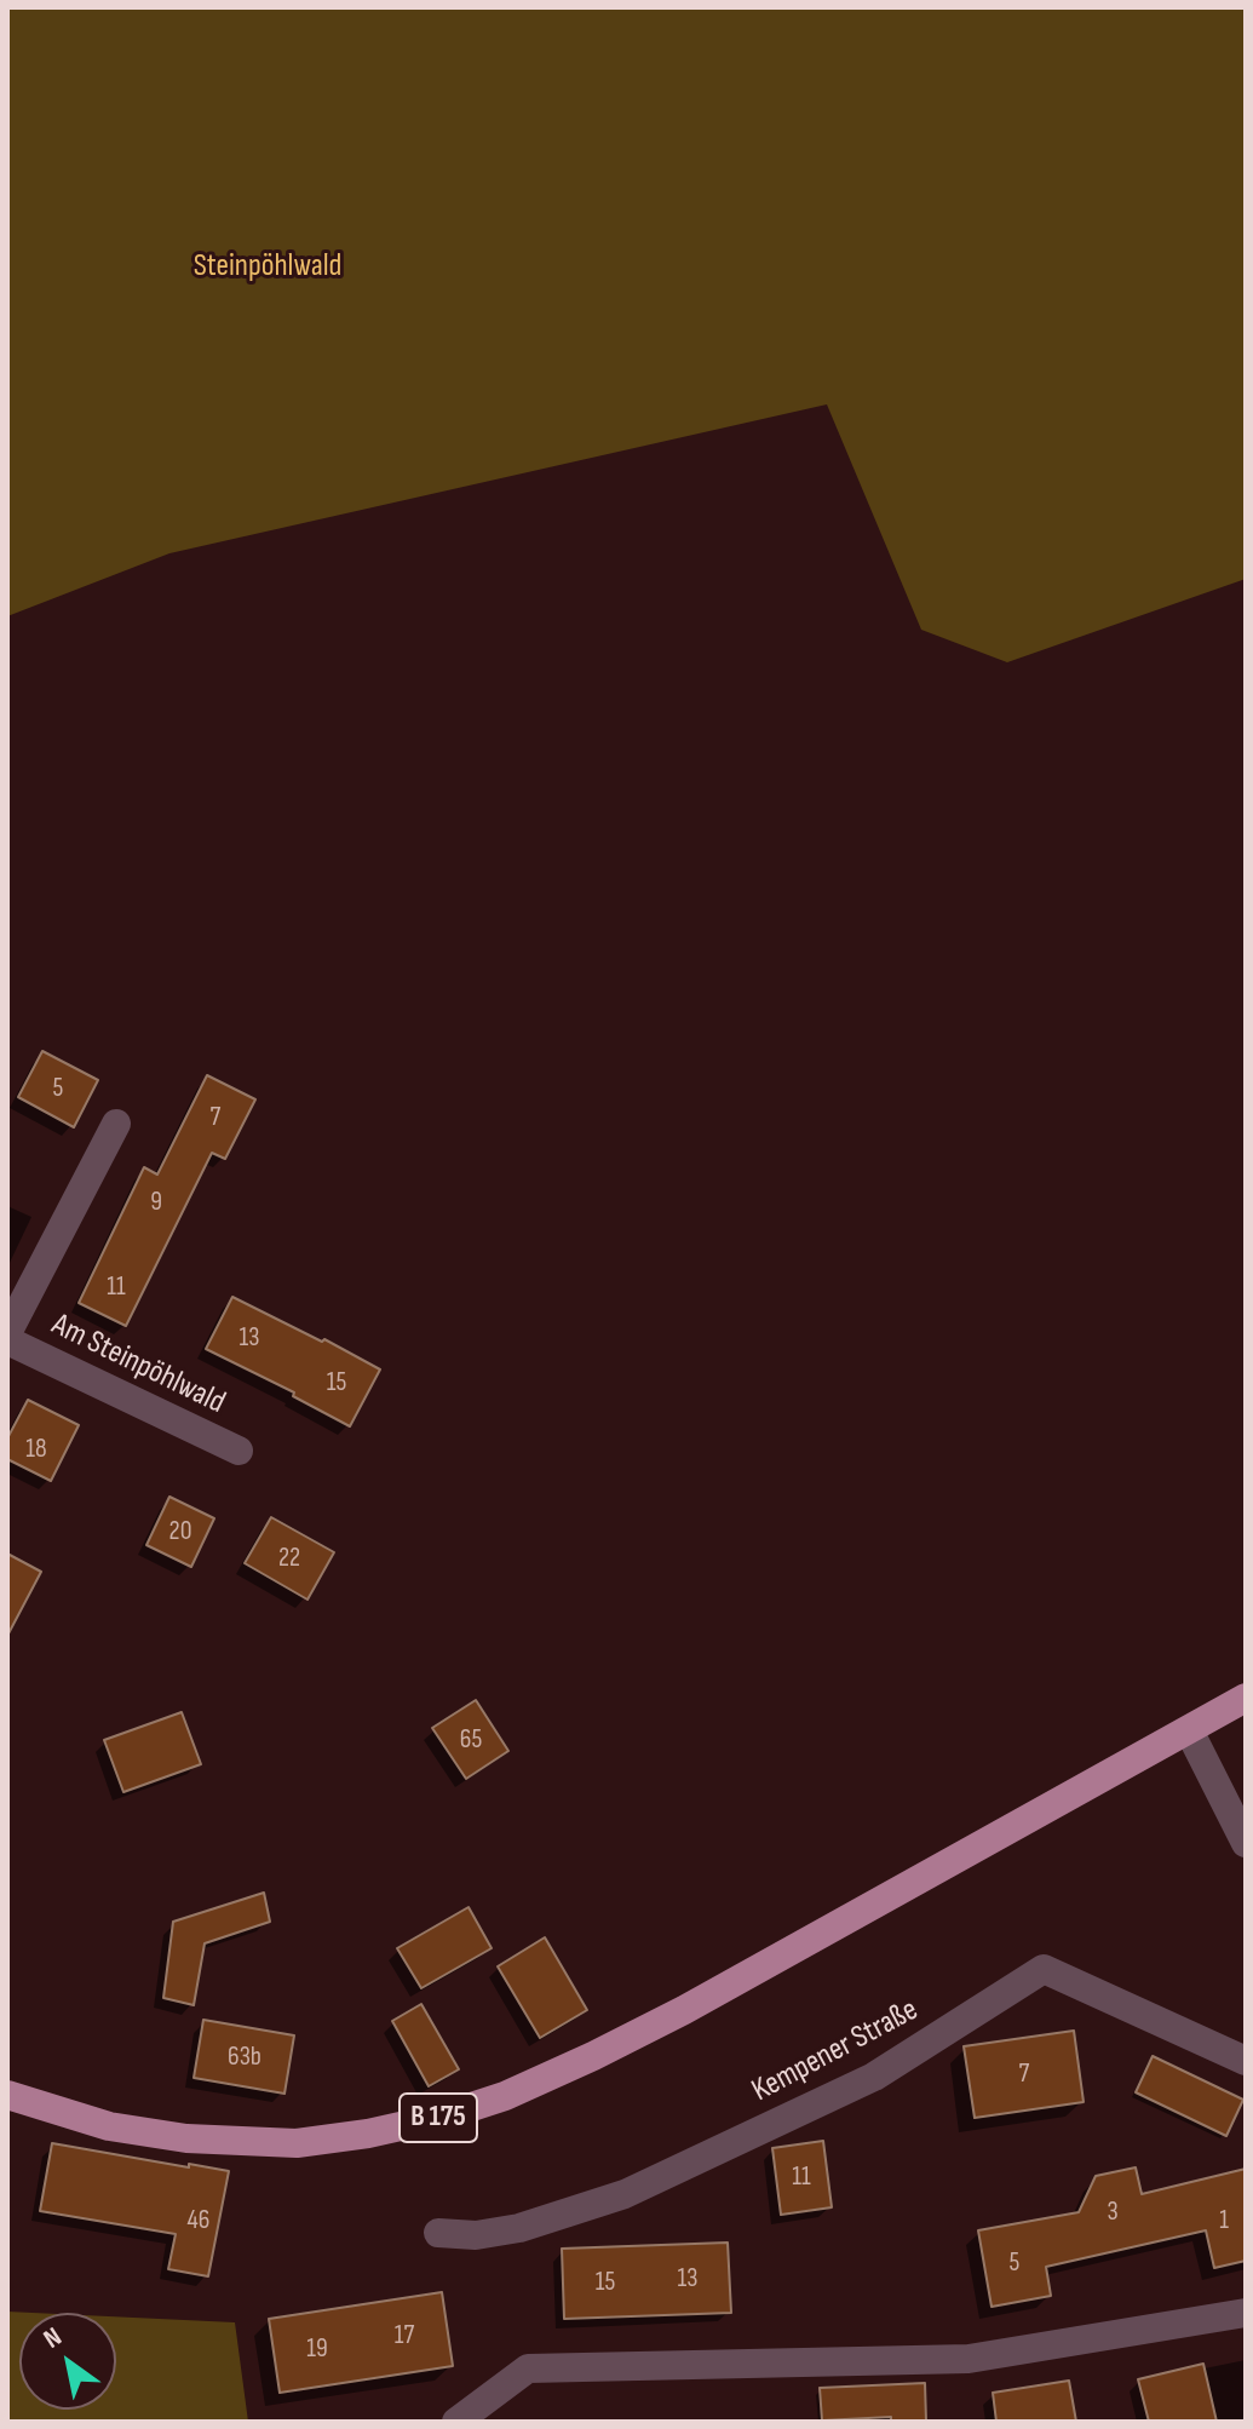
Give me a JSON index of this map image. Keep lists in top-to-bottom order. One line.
{"streets":{"main road":["B 175"],"street":["Am Steinpöhlwald","Kempener Straße"]},"parks":["Steinpöhlwald"],"house_numbers":["5","7","9","11","13","15","18","20","22","65","63b","7","11","3","46","1","5","13","15","17","19"],"north":"top left"}
